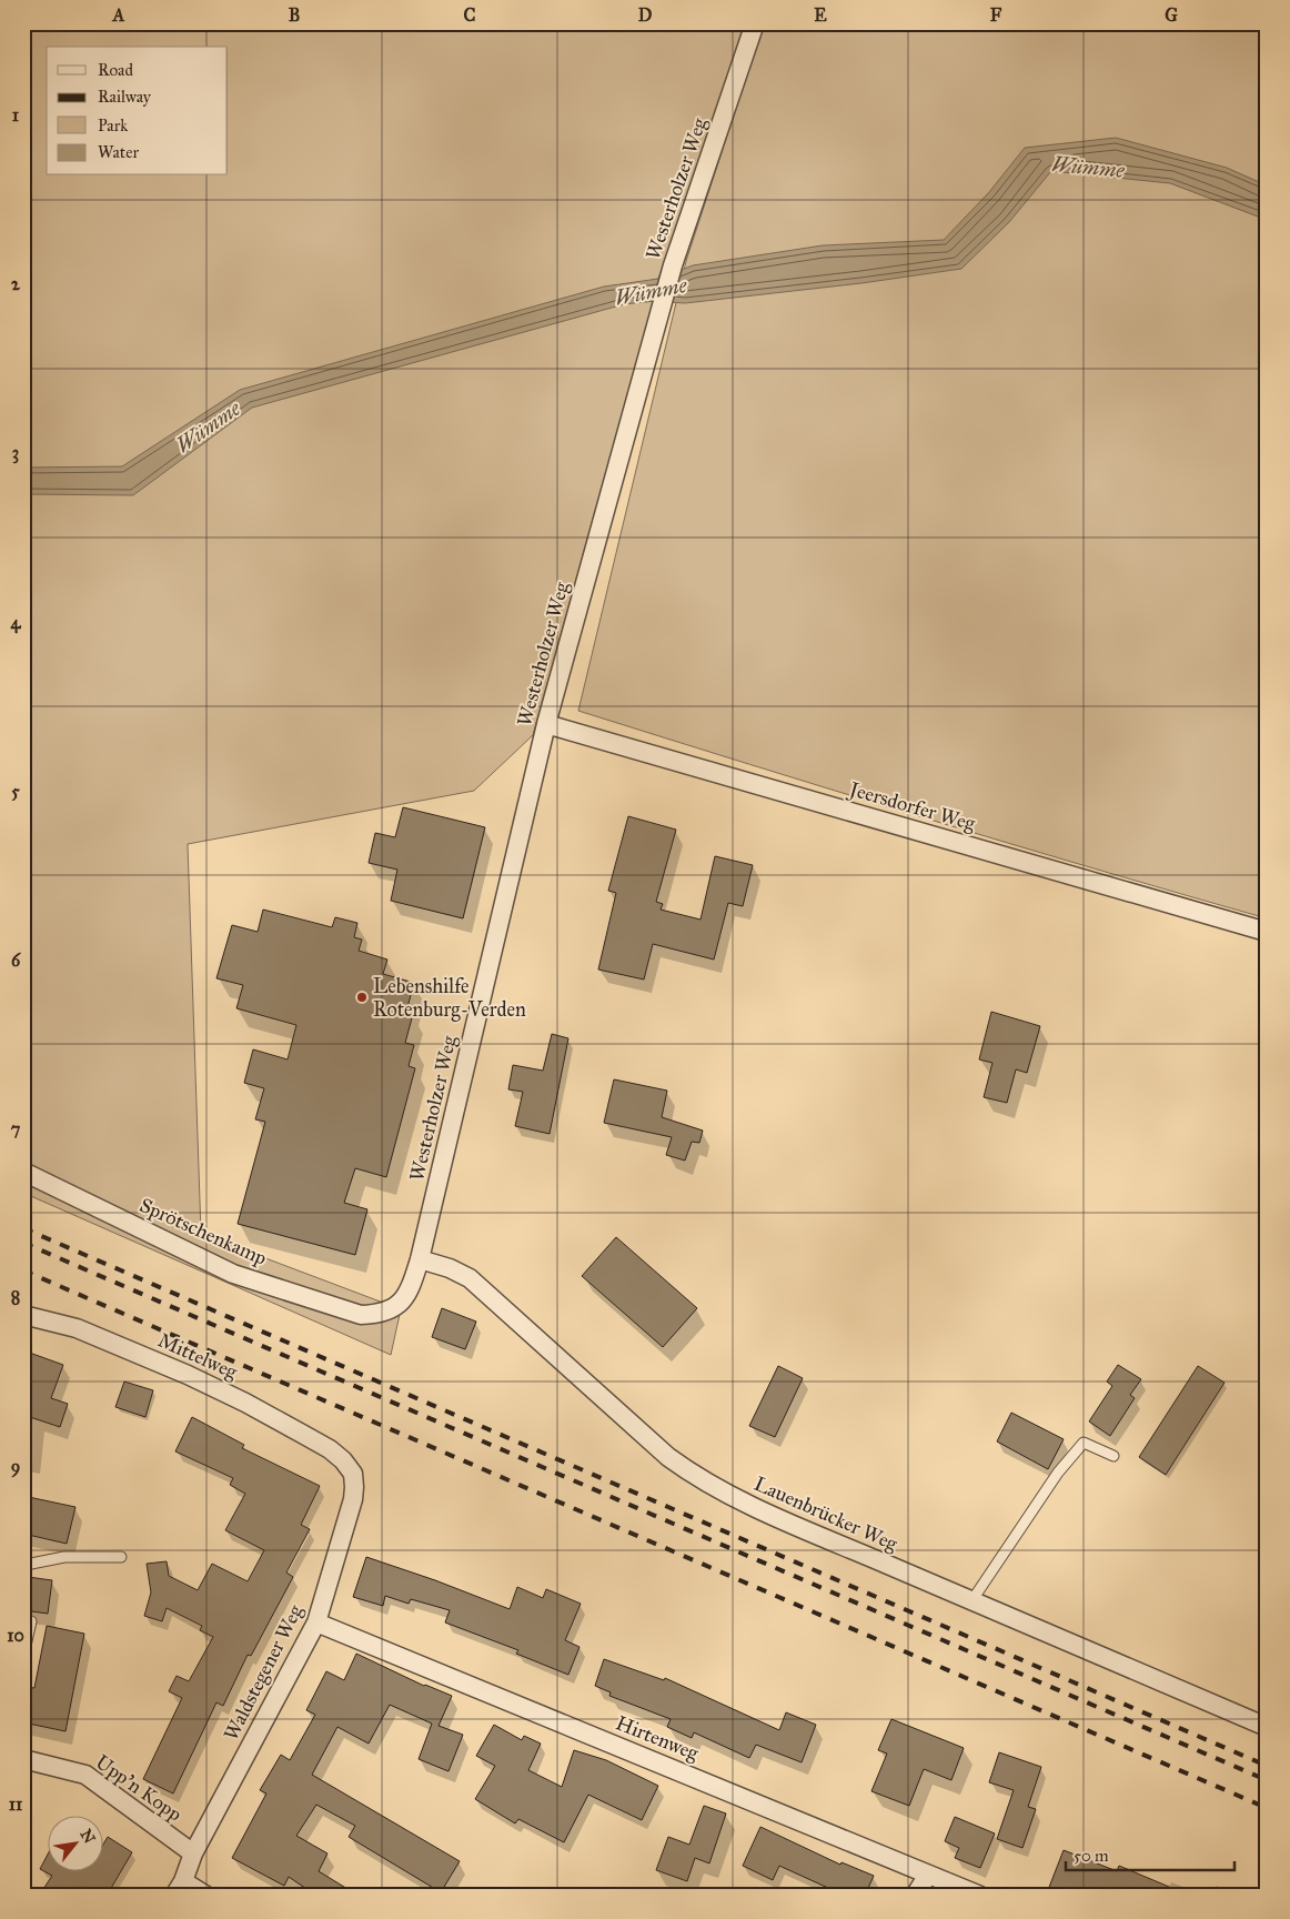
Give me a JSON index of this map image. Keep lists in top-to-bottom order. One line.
{"streets":{"street":["Westerholzer Weg","Jeersdorfer Weg","Sprötschenkamp","Mittelweg","Lauenbrücker Weg","Waldstegener Weg","Hirtenweg","Upp'n Kopp"]},"crossings":[["Westerholzer Weg","Jeersdorfer Weg"],["Westerholzer Weg","Sprötschenkamp"],["Westerholzer Weg","Lauenbrücker Weg"],["Mittelweg","Waldstegener Weg"],["Waldstegener Weg","Hirtenweg"],["Waldstegener Weg","Upp'n Kopp"]],"water":["Wümme"],"places":["Lebenshilfe Rotenburg-Verden"],"legend":["Road","Railway","Park","Water"],"scale_bar":"50 m","north":"top right","grid":{"columns":["A","B","C","D","E","F","G"],"rows":["1","2","3","4","5","6","7","8","9","10","11"]}}
